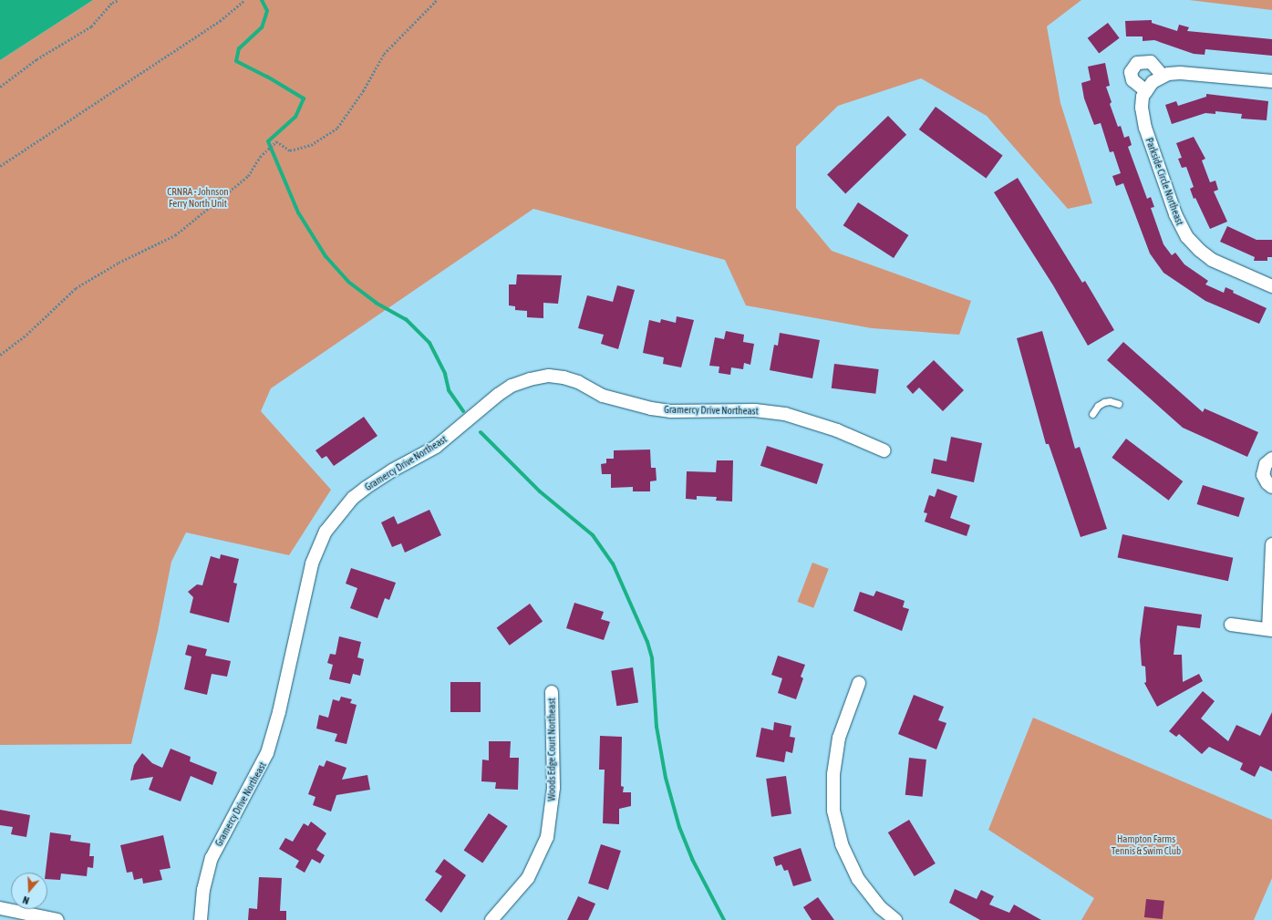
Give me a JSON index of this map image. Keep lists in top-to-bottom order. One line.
{"streets":{"street":["Parkside Circle Northeast","Gramercy Drive Northeast","Woods Edge Court Northeast"]},"parks":["CRNRA - Johnson Ferry North Unit","Hampton Farms Tennis & Swim Club"],"north":"bottom"}
